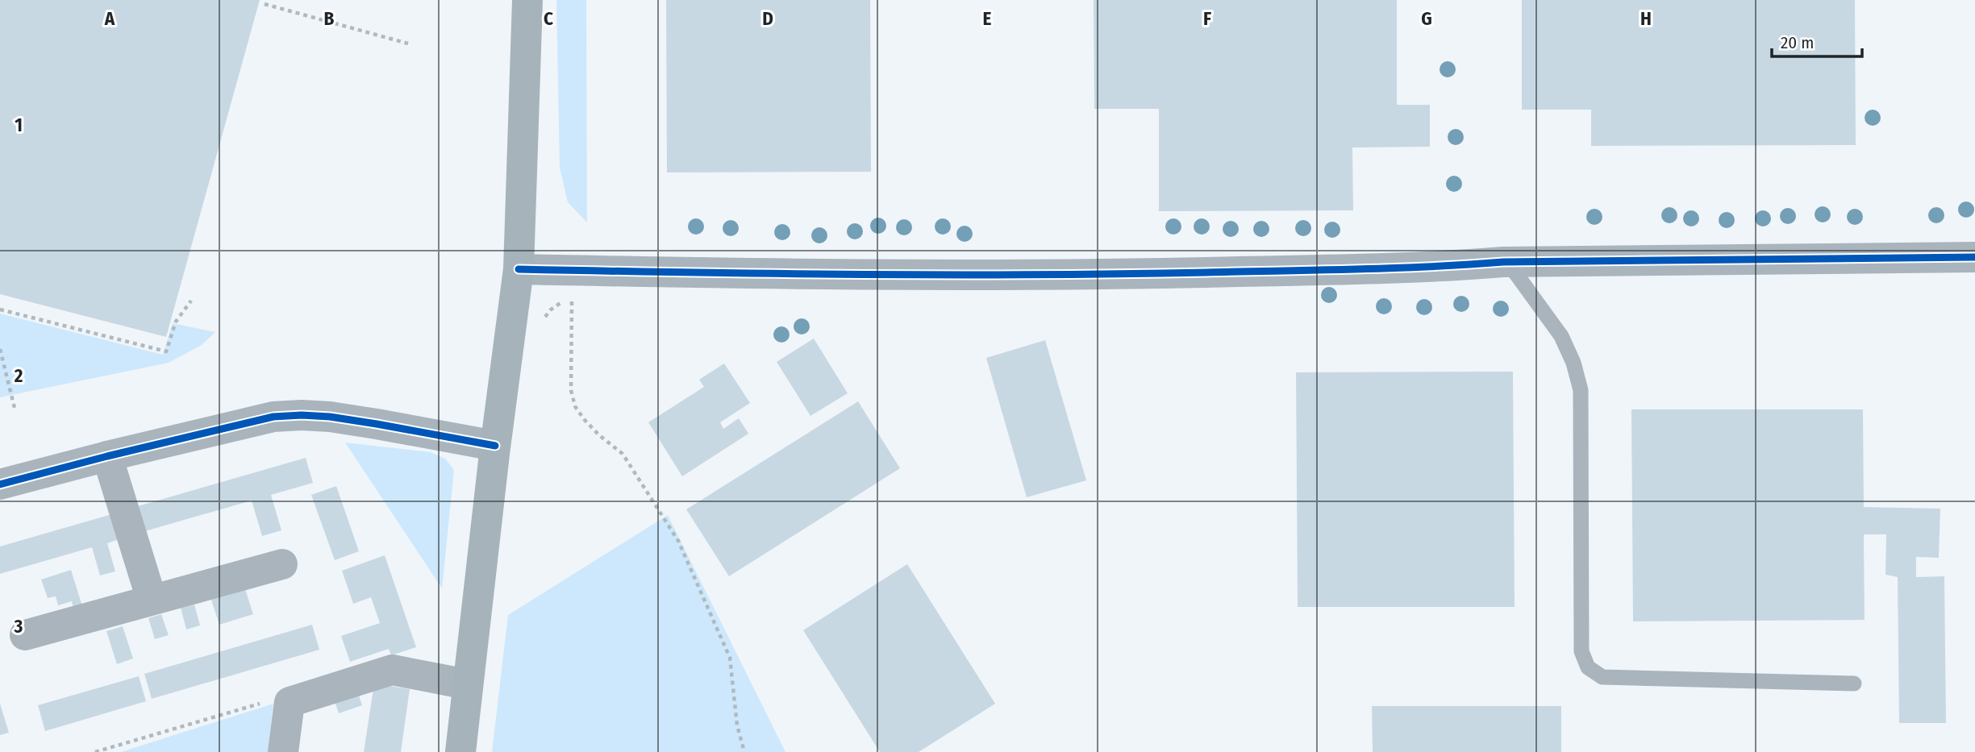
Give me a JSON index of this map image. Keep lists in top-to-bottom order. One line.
{"scale_bar":"20 m","grid":{"columns":["A","B","C","D","E","F","G","H"],"rows":["1","2","3"]}}
